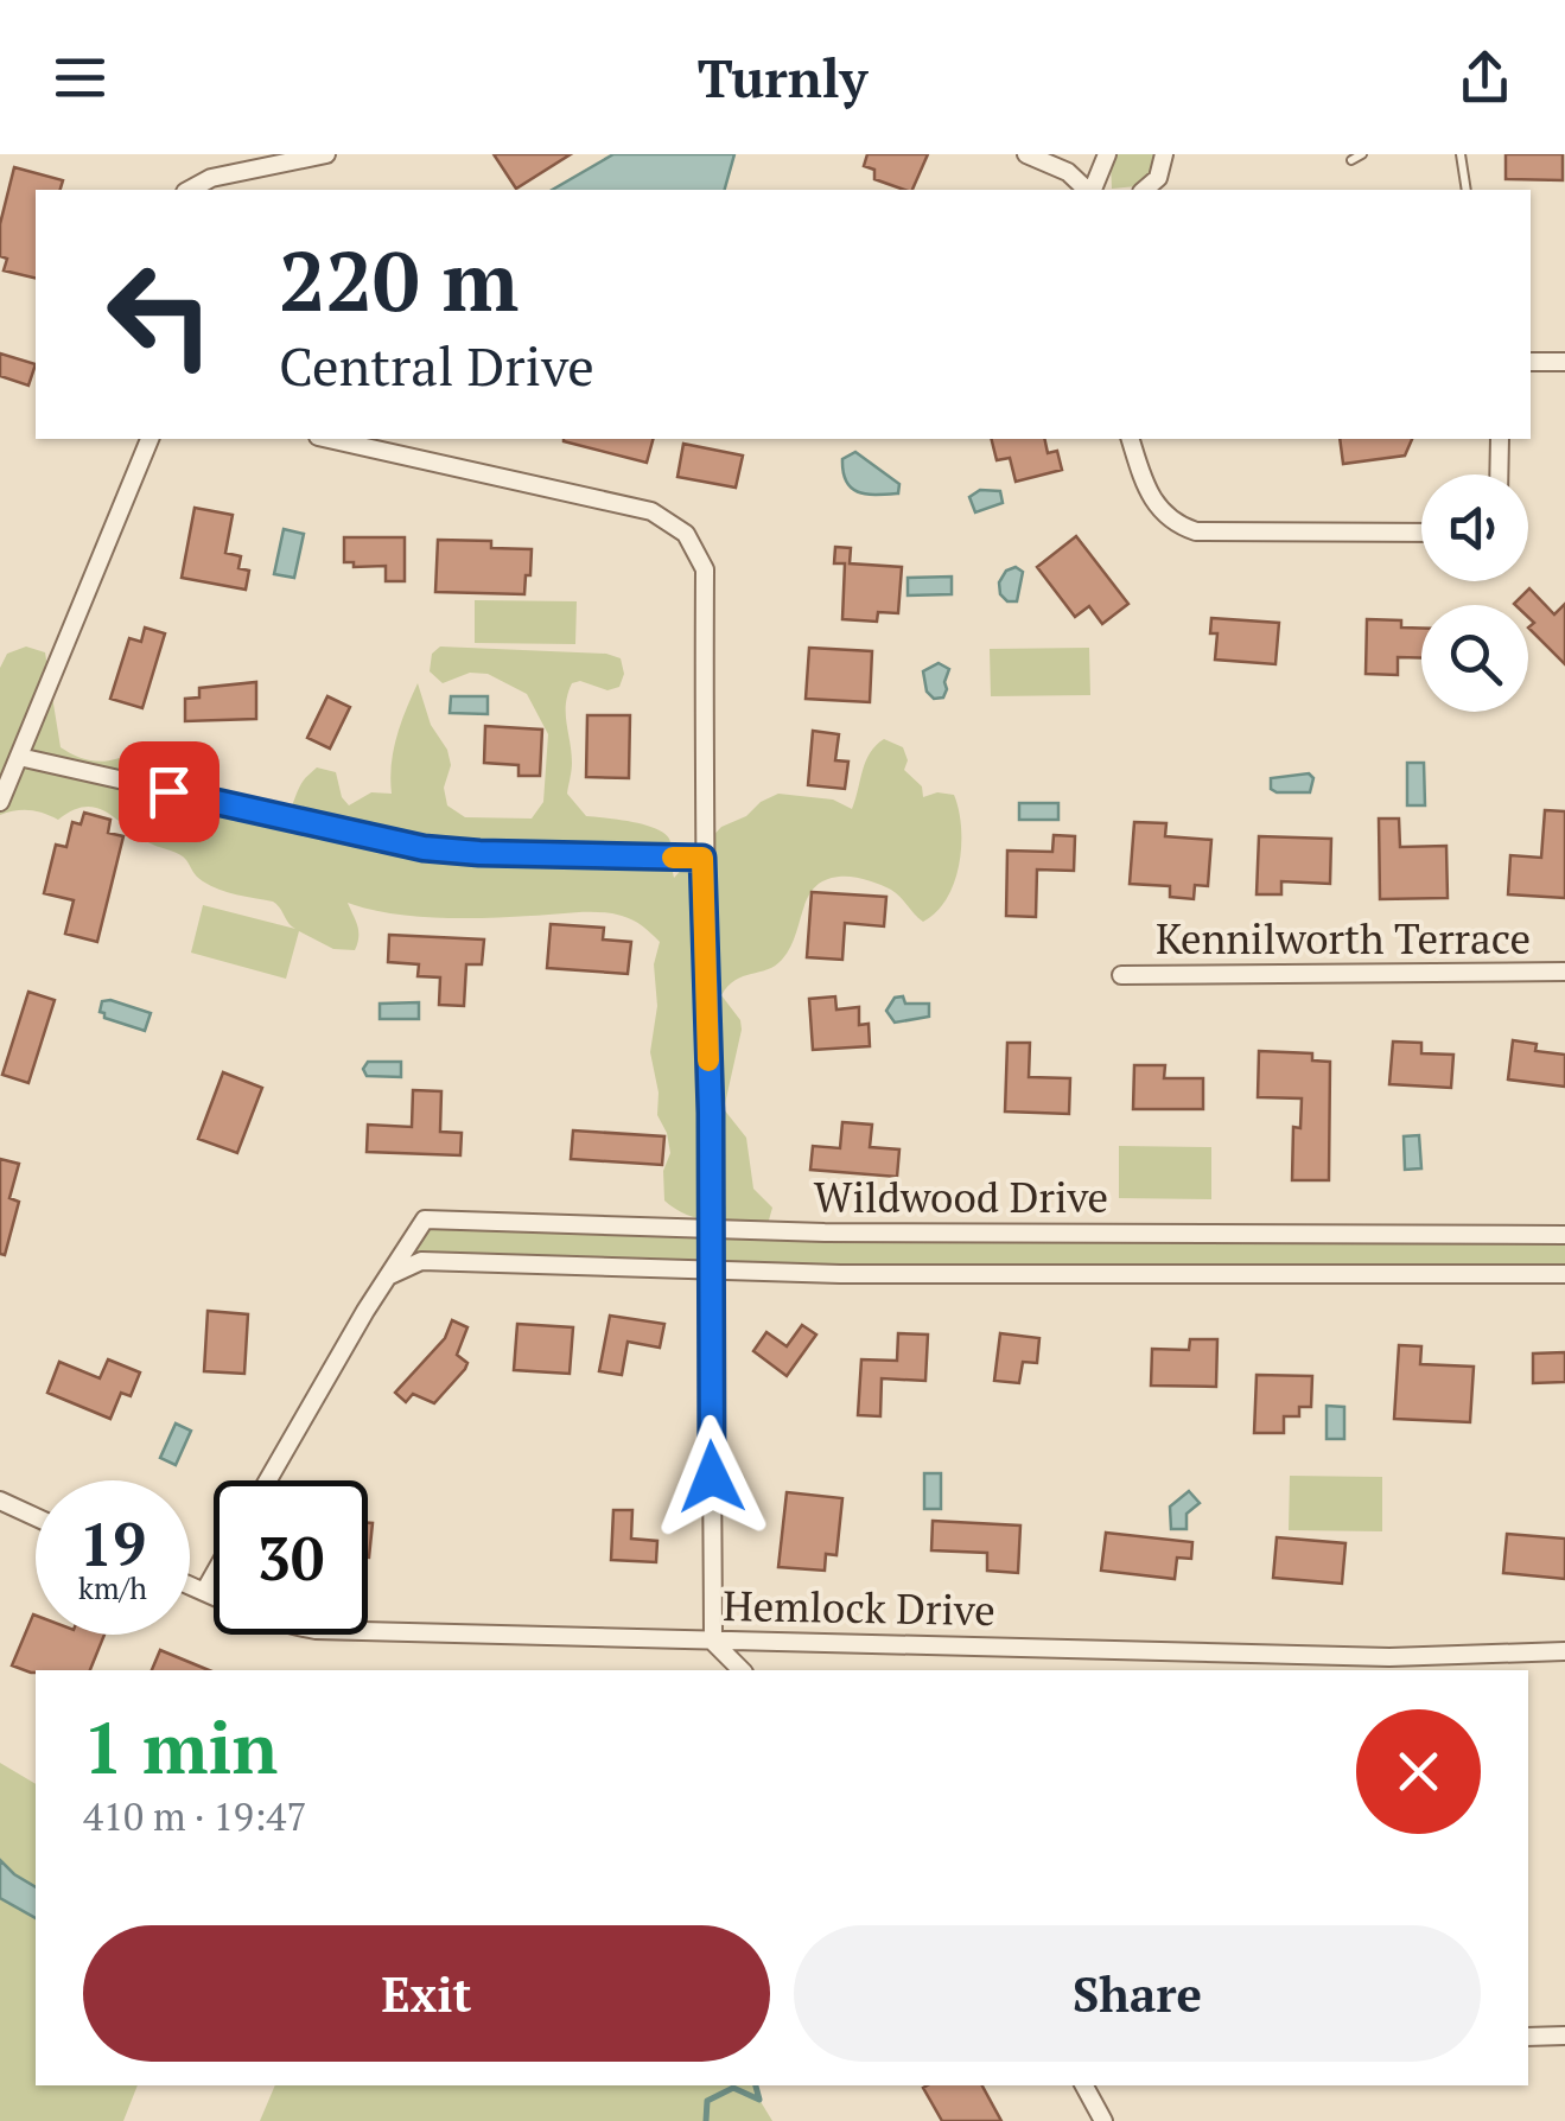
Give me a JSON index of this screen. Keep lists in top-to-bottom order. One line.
{"streets":{"street":["Kennilworth Terrace","Wildwood Drive","Hemlock Drive"]},"page":{"header":"Turnly","turn":["220 m","Central Drive"],"speed":"19 km/h","limit":"30","heading":["1 min","410 m · 19:47"],"buttons":["Exit","Share"]}}
